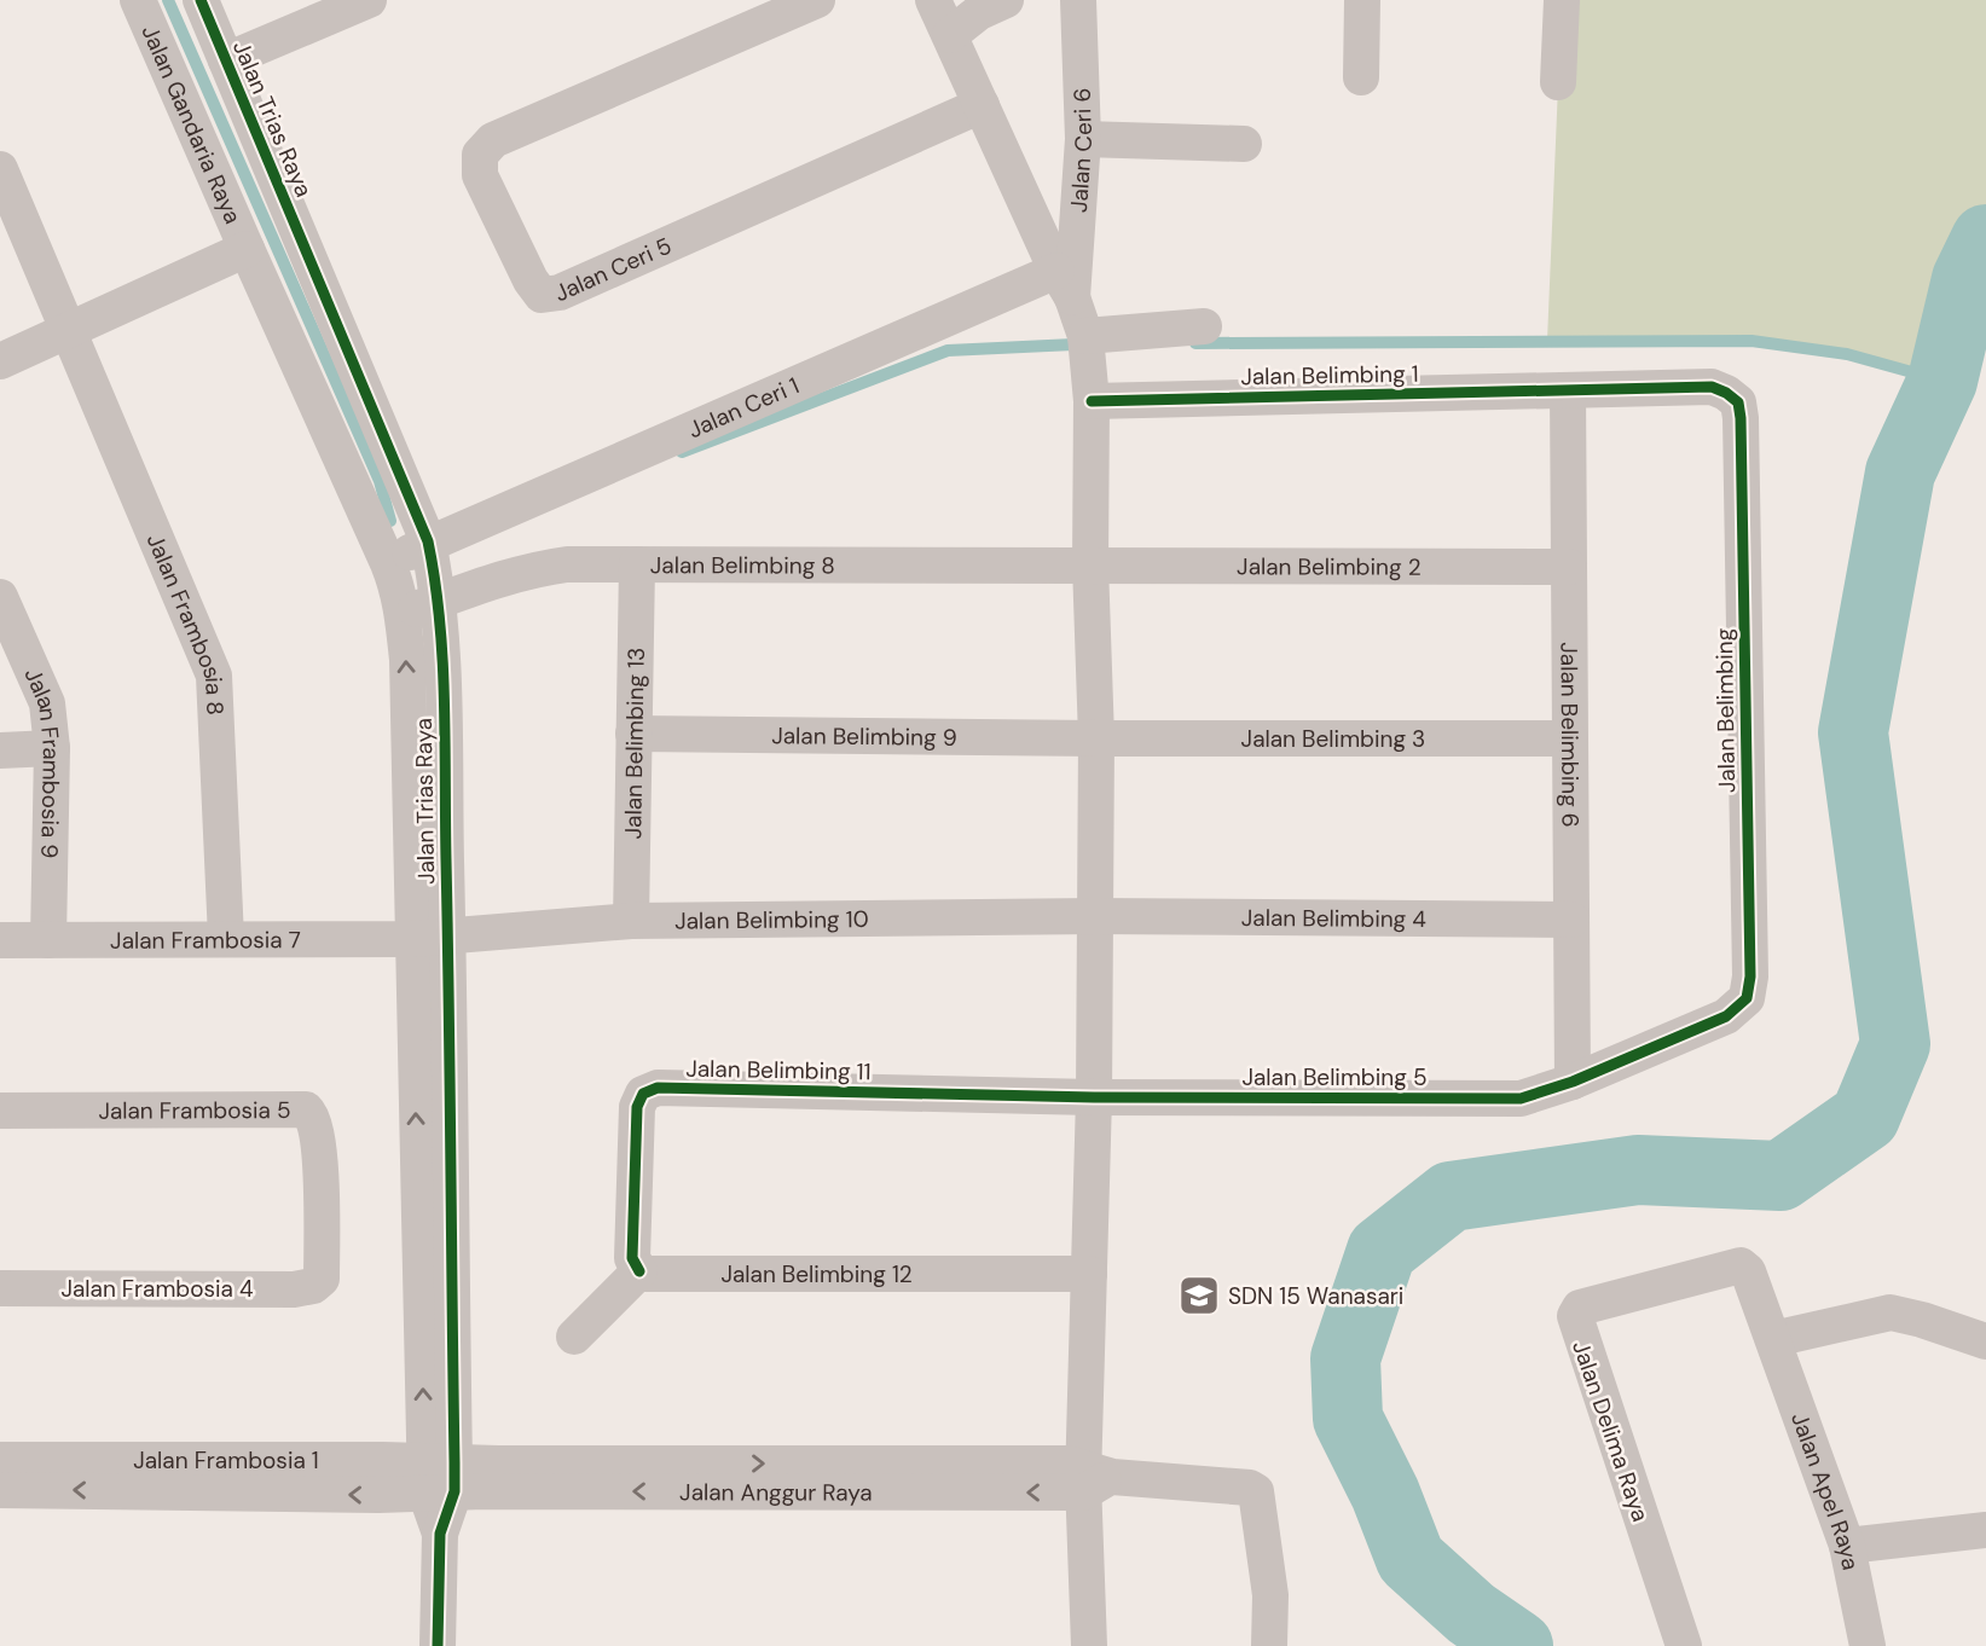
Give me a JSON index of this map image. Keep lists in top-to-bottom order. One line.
{"streets":{"street":["Jalan Trias Raya","Jalan Gandaria Raya","Jalan Ceri 6","Jalan Ceri 5","Jalan Belimbing 1","Jalan Ceri 1","Jalan Belimbing 8","Jalan Belimbing 2","Jalan Frambosia 8","Jalan Belimbing","Jalan Belimbing 9","Jalan Belimbing 6","Jalan Belimbing 3","Jalan Belimbing 13","Jalan Frambosia 9","Jalan Belimbing 4","Jalan Belimbing 10","Jalan Frambosia 7","Jalan Belimbing 11","Jalan Belimbing 5","Jalan Frambosia 5","Jalan Belimbing 12","Jalan Frambosia 4","Jalan Delima Raya","Jalan Frambosia 1","Jalan Anggur Raya","Jalan Apel Raya"]},"crossings":[["Jalan Trias Raya","Jalan Gandaria Raya"],["Jalan Trias Raya","Jalan Ceri 1"],["Jalan Trias Raya","Jalan Belimbing 8"],["Jalan Trias Raya","Jalan Belimbing 10"],["Jalan Trias Raya","Jalan Frambosia 7"],["Jalan Trias Raya","Jalan Frambosia 1"],["Jalan Trias Raya","Jalan Anggur Raya"],["Jalan Ceri 6","Jalan Ceri 1"],["Jalan Belimbing 1","Jalan Belimbing"],["Jalan Belimbing 1","Jalan Belimbing 6"],["Jalan Belimbing 8","Jalan Belimbing 2"],["Jalan Belimbing 8","Jalan Belimbing 13"],["Jalan Belimbing 2","Jalan Belimbing 6"],["Jalan Frambosia 8","Jalan Frambosia 7"],["Jalan Belimbing","Jalan Belimbing 6"],["Jalan Belimbing","Jalan Belimbing 5"],["Jalan Belimbing 9","Jalan Belimbing 3"],["Jalan Belimbing 9","Jalan Belimbing 13"],["Jalan Belimbing 6","Jalan Belimbing 3"],["Jalan Belimbing 6","Jalan Belimbing 4"],["Jalan Belimbing 6","Jalan Belimbing 5"],["Jalan Belimbing 13","Jalan Belimbing 10"],["Jalan Frambosia 9","Jalan Frambosia 7"],["Jalan Belimbing 4","Jalan Belimbing 10"],["Jalan Belimbing 10","Jalan Frambosia 7"],["Jalan Belimbing 11","Jalan Belimbing 5"],["Jalan Belimbing 11","Jalan Belimbing 12"],["Jalan Frambosia 5","Jalan Frambosia 4"],["Jalan Delima Raya","Jalan Apel Raya"],["Jalan Frambosia 1","Jalan Anggur Raya"]],"places":{"school or university":["SDN 15 Wanasari"]}}
